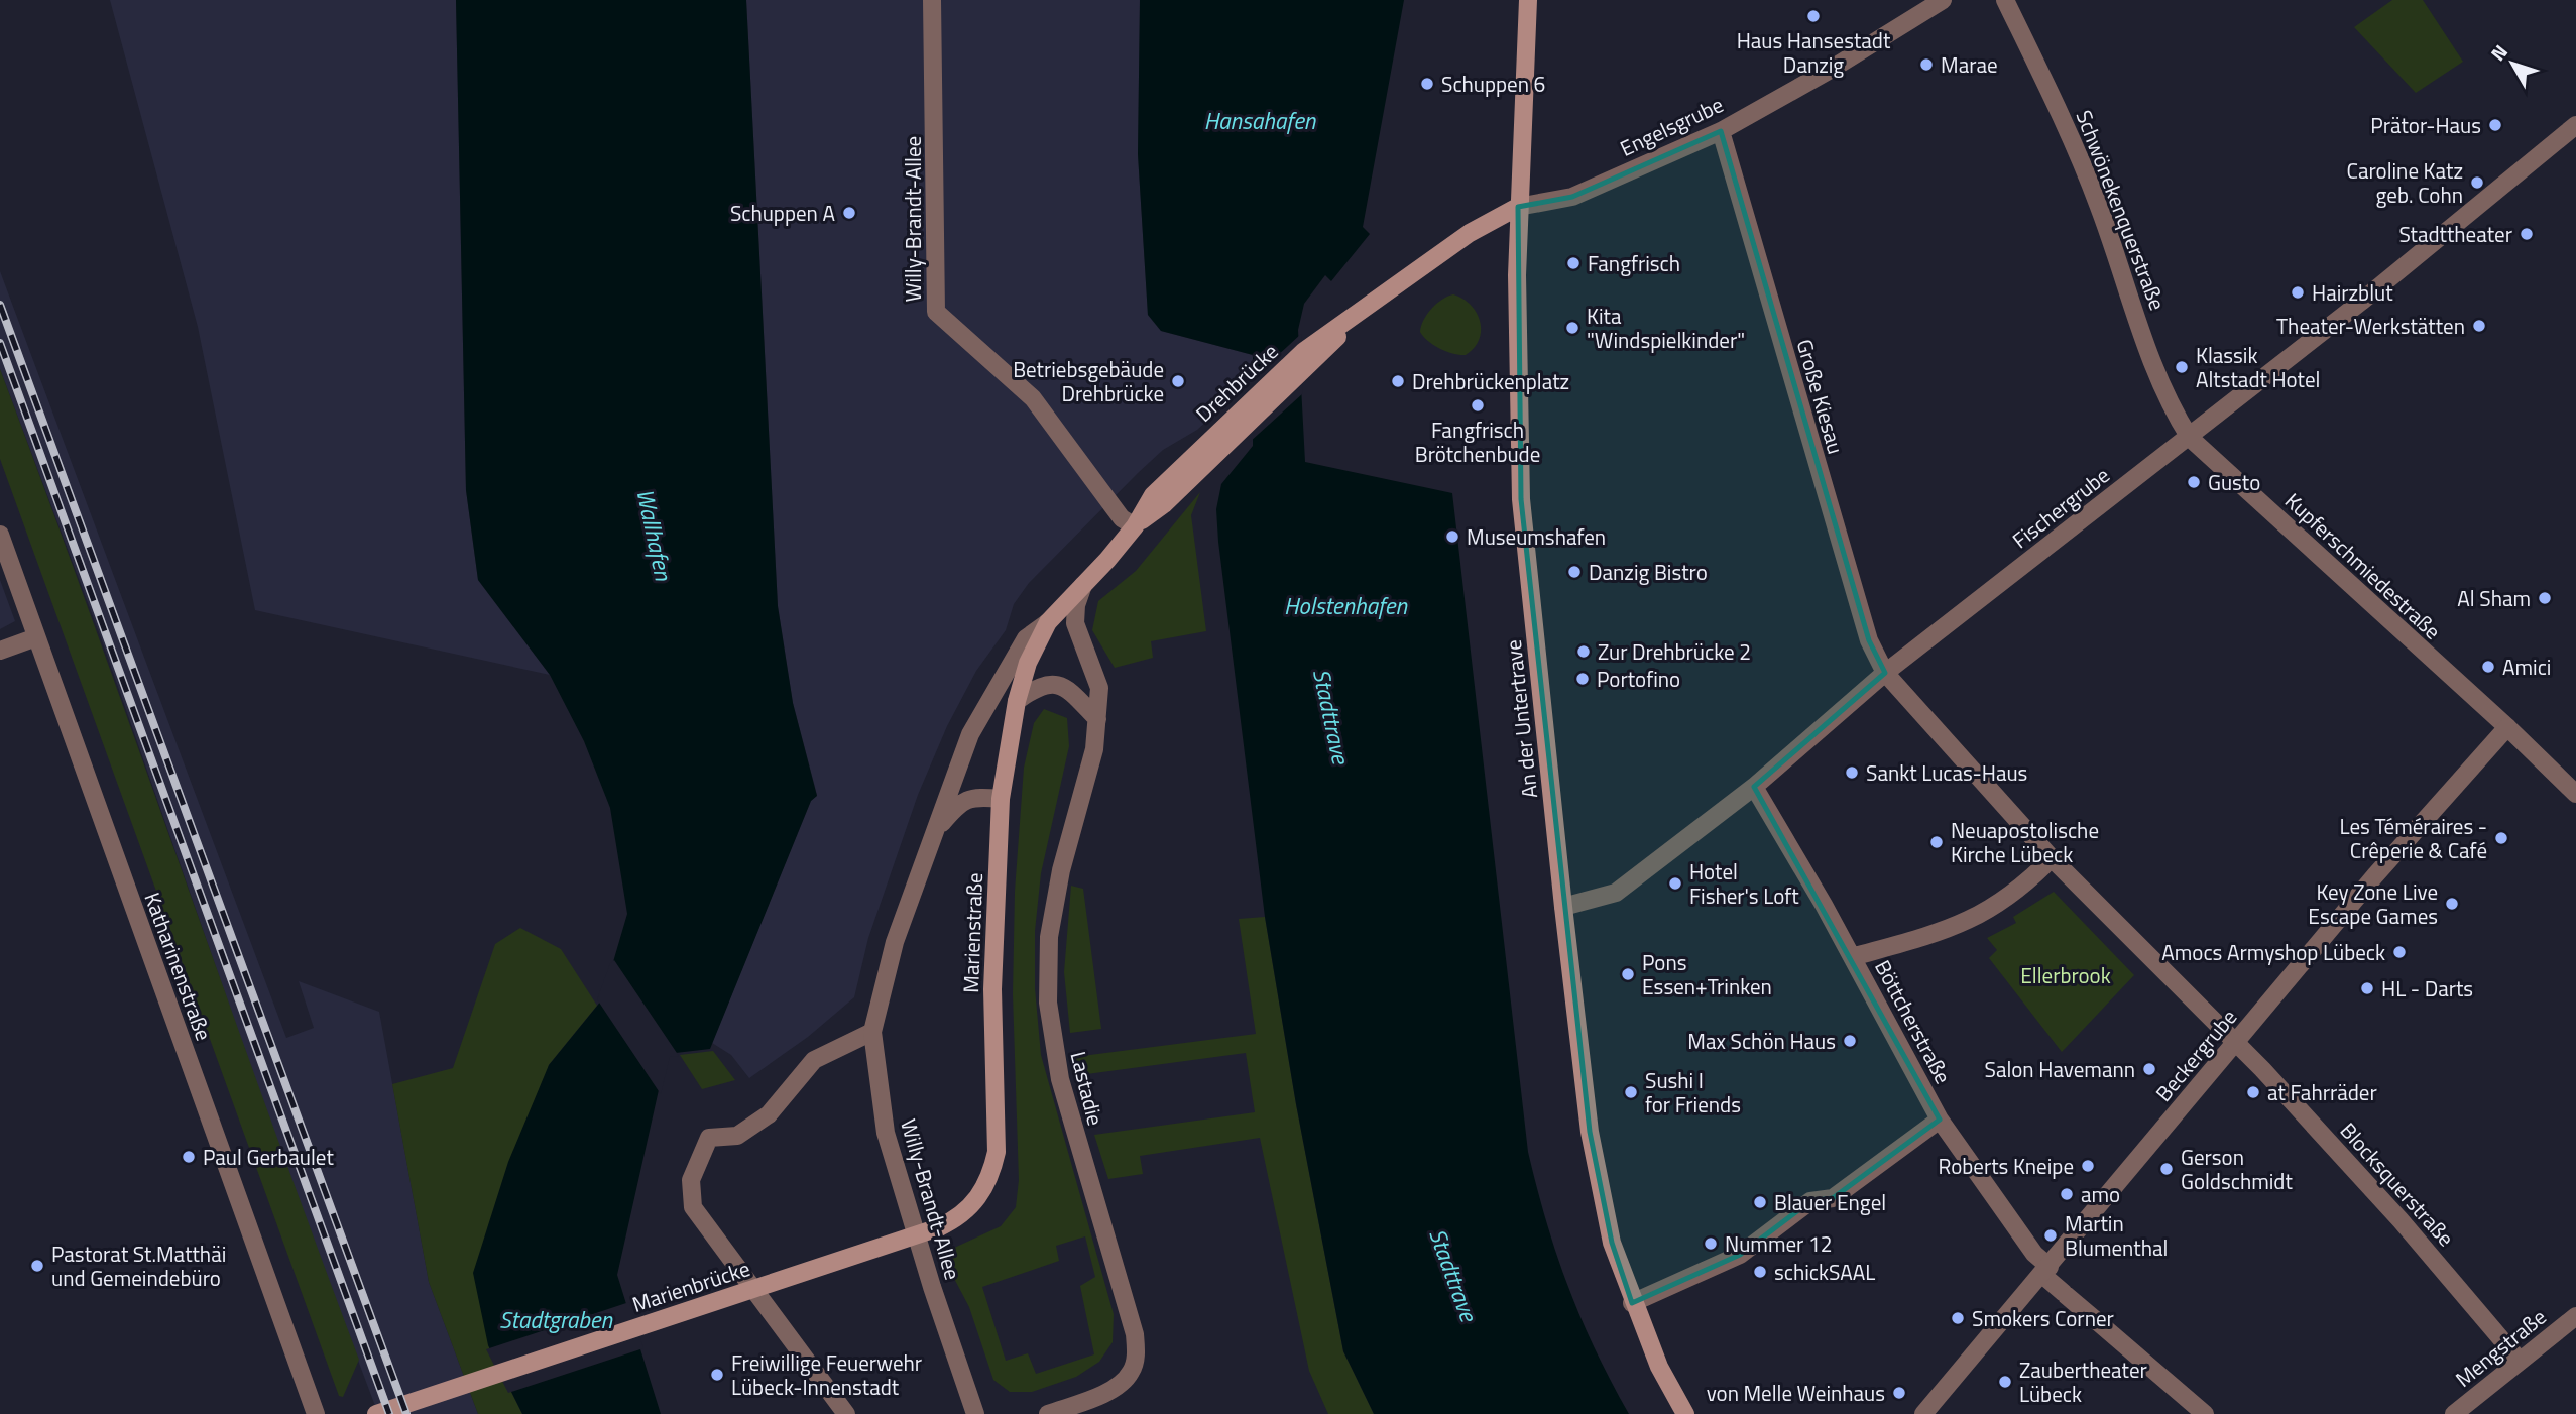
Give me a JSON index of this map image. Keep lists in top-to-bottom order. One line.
{"streets":{"main road":["Willy-Brandt-Allee","Drehbrücke","An der Untertrave","Marienstraße","Marienbrücke"],"street":["Engelsgrube","Schwönekenquerstraße","Große Kiesau","Fischergrube","Kupferschmiedestraße","Katharinenstraße","Böttcherstraße","Beckergrube","Lastadie","Blocksquerstraße","Mengstraße"]},"crossings":[["Engelsgrube","Große Kiesau"],["Engelsgrube","An der Untertrave"],["Schwönekenquerstraße","Fischergrube"],["Schwönekenquerstraße","Kupferschmiedestraße"],["Willy-Brandt-Allee","Drehbrücke"],["Willy-Brandt-Allee","Marienstraße"],["Willy-Brandt-Allee","Lastadie"],["Große Kiesau","Fischergrube"],["Fischergrube","Kupferschmiedestraße"],["Fischergrube","An der Untertrave"],["Fischergrube","Böttcherstraße"],["Kupferschmiedestraße","Beckergrube"],["Marienstraße","Marienbrücke"],["Böttcherstraße","Beckergrube"],["Beckergrube","Blocksquerstraße"],["Blocksquerstraße","Mengstraße"]],"water":["Hansahafen","Wallhafen","Holstenhafen","Stadttrave","Stadtgraben"],"parks":["Ellerbrook"],"places":["Haus Hansestadt Danzig","Marae","Schuppen 6","Prätor-Haus","Caroline Katz geb. Cohn","Schuppen A","Stadttheater","Fangfrisch","Hairzblut","Theater-Werkstätten","Kita \"Windspielkinder\"","Klassik Altstadt Hotel","Betriebsgebäude Drehbrücke","Drehbrückenplatz","Fangfrisch Brötchenbude","Gusto","Museumshafen","Danzig Bistro","Al Sham","Zur Drehbrücke 2","Amici","Portofino","Sankt Lucas-Haus","Les Téméraires - Crêperie & Café","Neuapostolische Kirche Lübeck","Hotel Fisher's Loft","Key Zone Live Escape Games","Amocs Armyshop Lübeck","Pons Essen+Trinken","HL - Darts","Max Schön Haus","Salon Havemann","Sushi I for Friends","at Fahrräder","Paul Gerbaulet","Roberts Kneipe","Gerson Goldschmidt","amo","Blauer Engel","Martin Blumenthal","Nummer 12","Pastorat St.Matthäi und Gemeindebüro","schickSAAL","Smokers Corner","Freiwillige Feuerwehr Lübeck-Innenstadt","Zaubertheater Lübeck","von Melle Weinhaus"],"north":"top left"}
